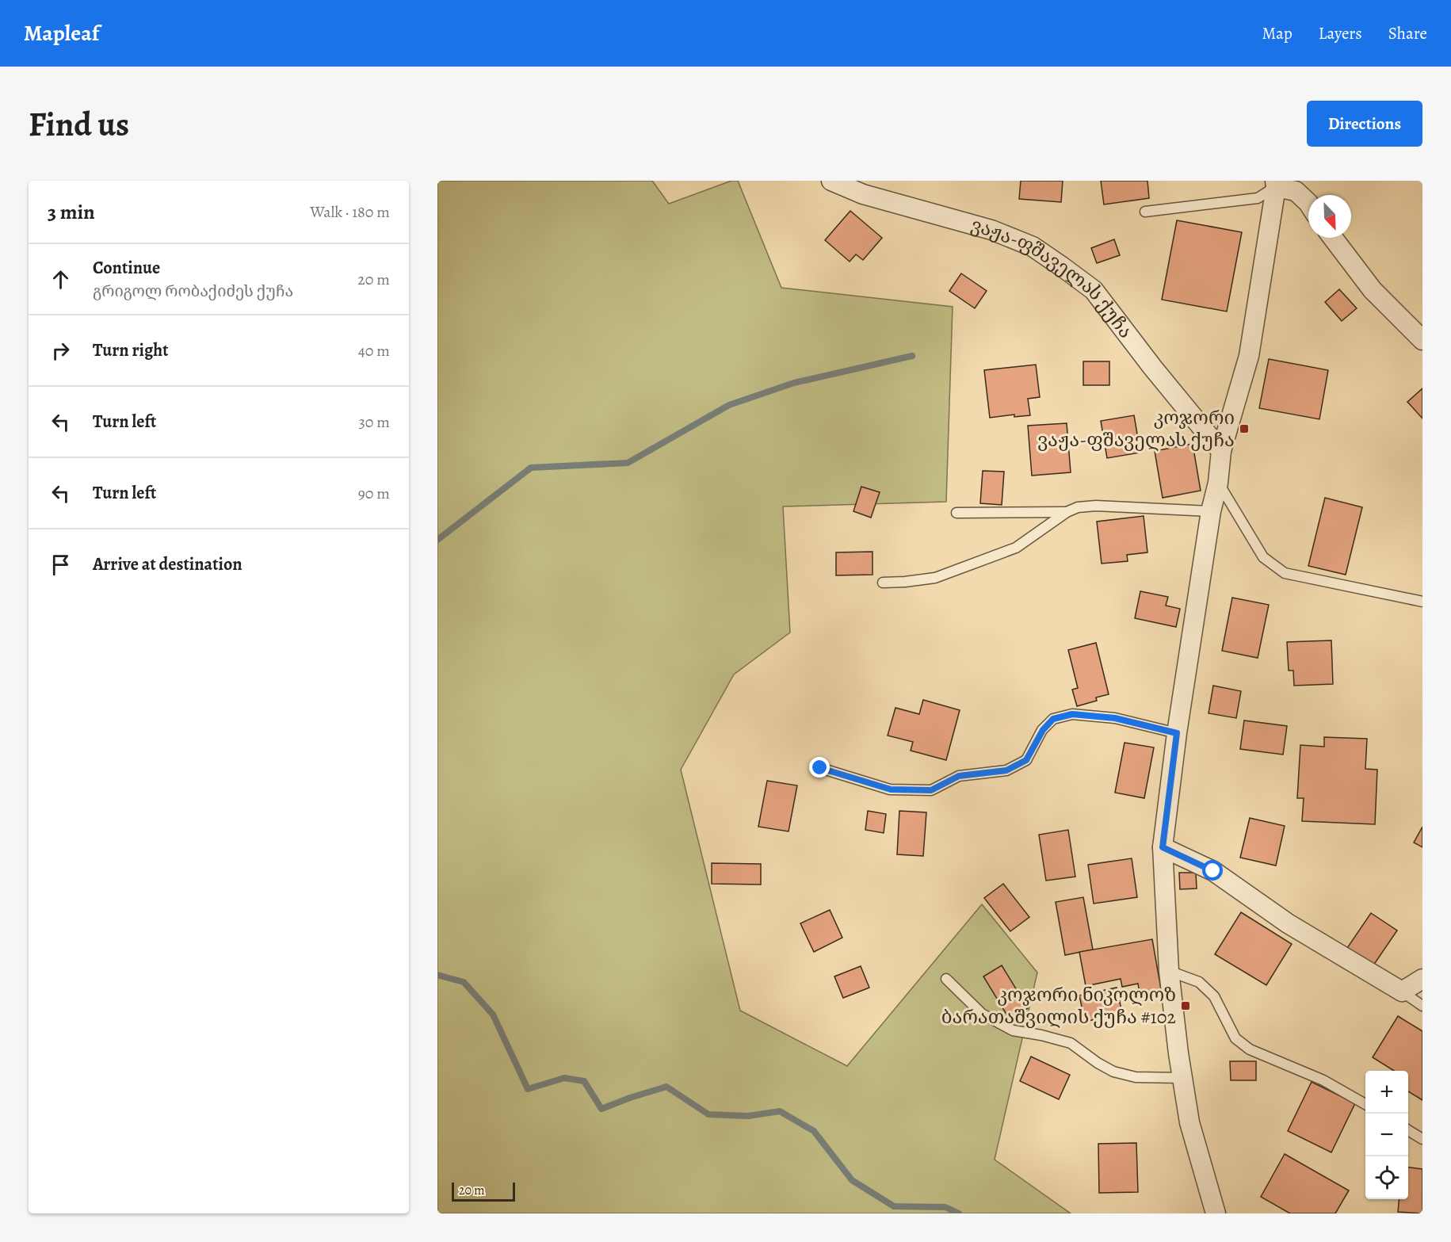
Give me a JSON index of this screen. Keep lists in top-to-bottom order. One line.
{"streets":{"street":["ვაჟა-ფშაველას ქუჩა"]},"places":{"transit":["კოჯორი ვაჟა-ფშაველას ქუჩა","კოჯორი ნიკოლოზ ბარათაშვილის ქუჩა #102"]},"scale_bar":"20 m","north":"bottom right","page":{"header":"Mapleaf","nav":["Map","Layers","Share"],"buttons":"Directions","title":"Find us","heading":["3 min","Walk · 180 m"],"list":[["Continue","გრიგოლ რობაქიძეს ქუჩა","20 m"],["Turn right","40 m"],["Turn left","30 m"],["Turn left","90 m"],"Arrive at destination"],"map_buttons":["+","−"],"scale":"20 m"}}
